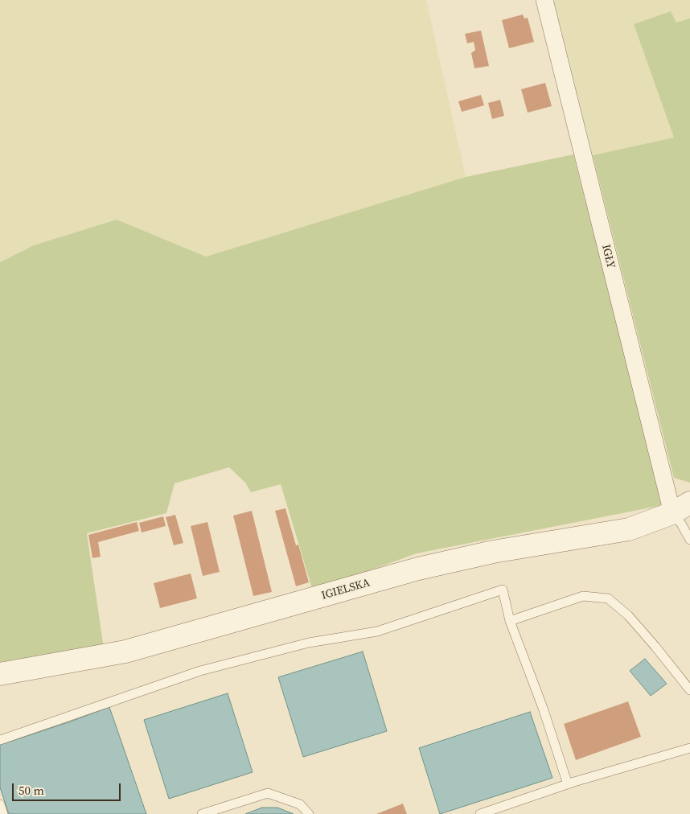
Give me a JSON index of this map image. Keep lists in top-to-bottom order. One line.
{"streets":{"street":["IGŁY","IGIELSKA"]},"crossings":[["IGŁY","IGIELSKA"]],"scale_bar":"50 m"}
